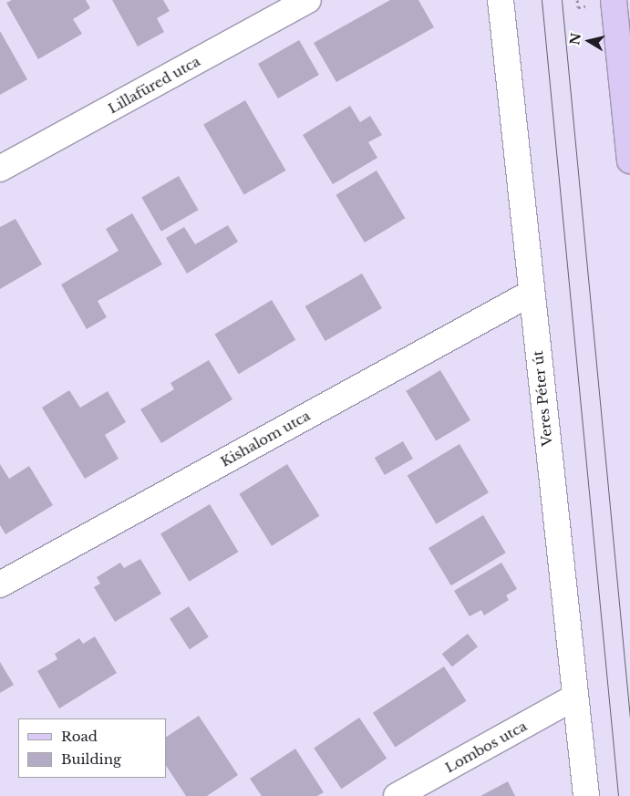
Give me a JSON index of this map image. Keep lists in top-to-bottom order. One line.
{"streets":{"street":["Lillafüred utca","Veres Péter út","Kishalom utca","Lombos utca"]},"crossings":[["Veres Péter út","Kishalom utca"],["Veres Péter út","Lombos utca"]],"legend":["Road","Building"],"north":"left"}
